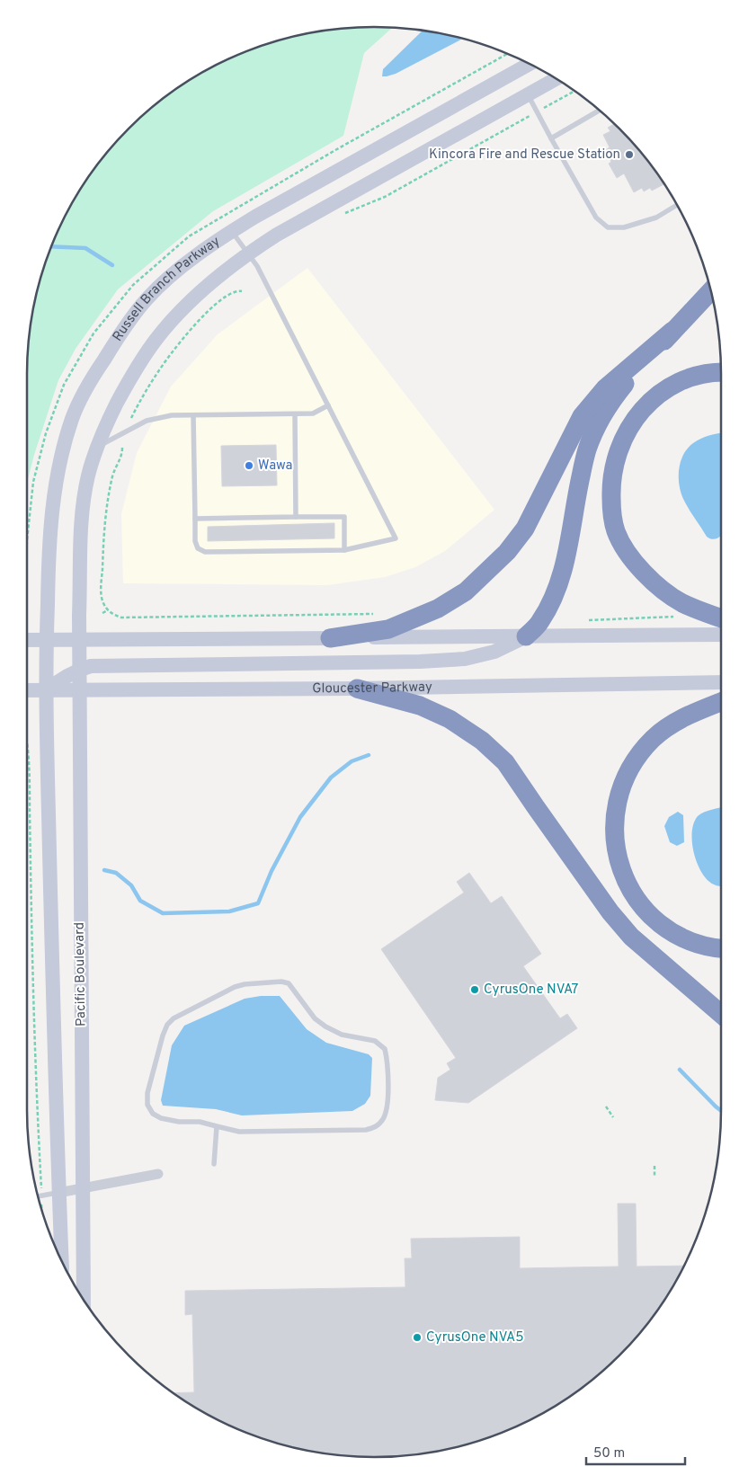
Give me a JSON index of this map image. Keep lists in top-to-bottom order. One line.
{"streets":{"main road":["Russell Branch Parkway","Gloucester Parkway","Pacific Boulevard"]},"crossings":[["Russell Branch Parkway","Gloucester Parkway"],["Russell Branch Parkway","Pacific Boulevard"],["Gloucester Parkway","Pacific Boulevard"]],"places":["Kincora Fire and Rescue Station","Wawa","CyrusOne NVA7","CyrusOne NVA5"],"scale_bar":"50 m"}
